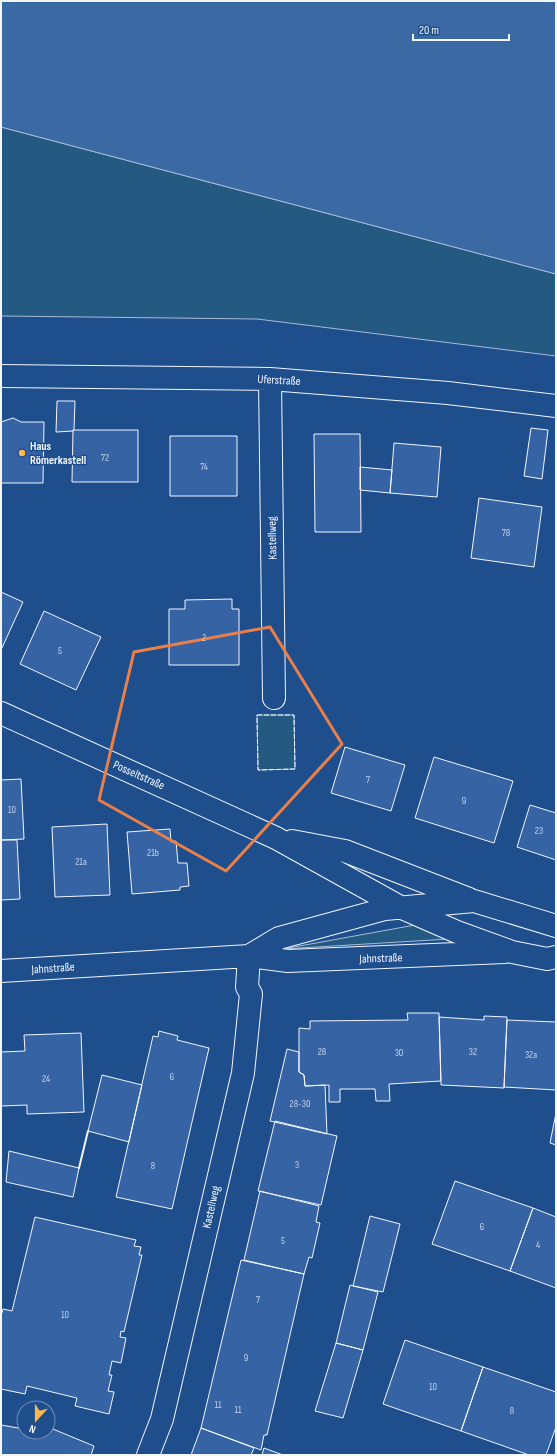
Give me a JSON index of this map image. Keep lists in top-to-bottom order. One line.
{"streets":{"street":["Uferstraße","Kastellweg","Posseltstraße","Jahnstraße"]},"crossings":[["Uferstraße","Kastellweg"],["Kastellweg","Jahnstraße"],["Posseltstraße","Jahnstraße"]],"places":["Haus Römerkastell"],"house_numbers":["72","74","78","2","5","7","9","10","23","21b","21a","28","32","30","32a","6","24","28-30","3","8","6","5","4","7","10","9","10","11","11","8"],"scale_bar":"20 m","north":"bottom"}
